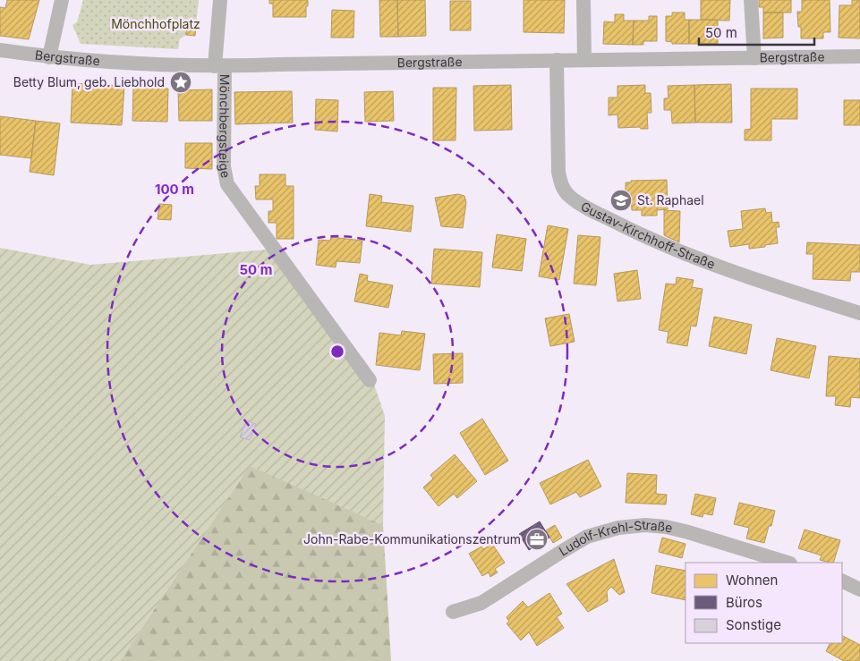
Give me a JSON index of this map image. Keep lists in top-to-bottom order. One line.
{"streets":{"street":["Bergstraße","Mönchbergsteige","Gustav-Kirchhoff-Straße","Ludolf-Krehl-Straße"]},"crossings":[["Bergstraße","Mönchbergsteige"],["Bergstraße","Gustav-Kirchhoff-Straße"]],"parks":["Mönchhofplatz"],"places":{"place":["Betty Blum, geb. Liebhold"],"school or university":["St. Raphael"],"office":["John-Rabe-Kommunikationszentrum"]},"legend":["Wohnen","Büros","Sonstige"],"scale_bar":"50 m","rings":["100 m","50 m"]}
